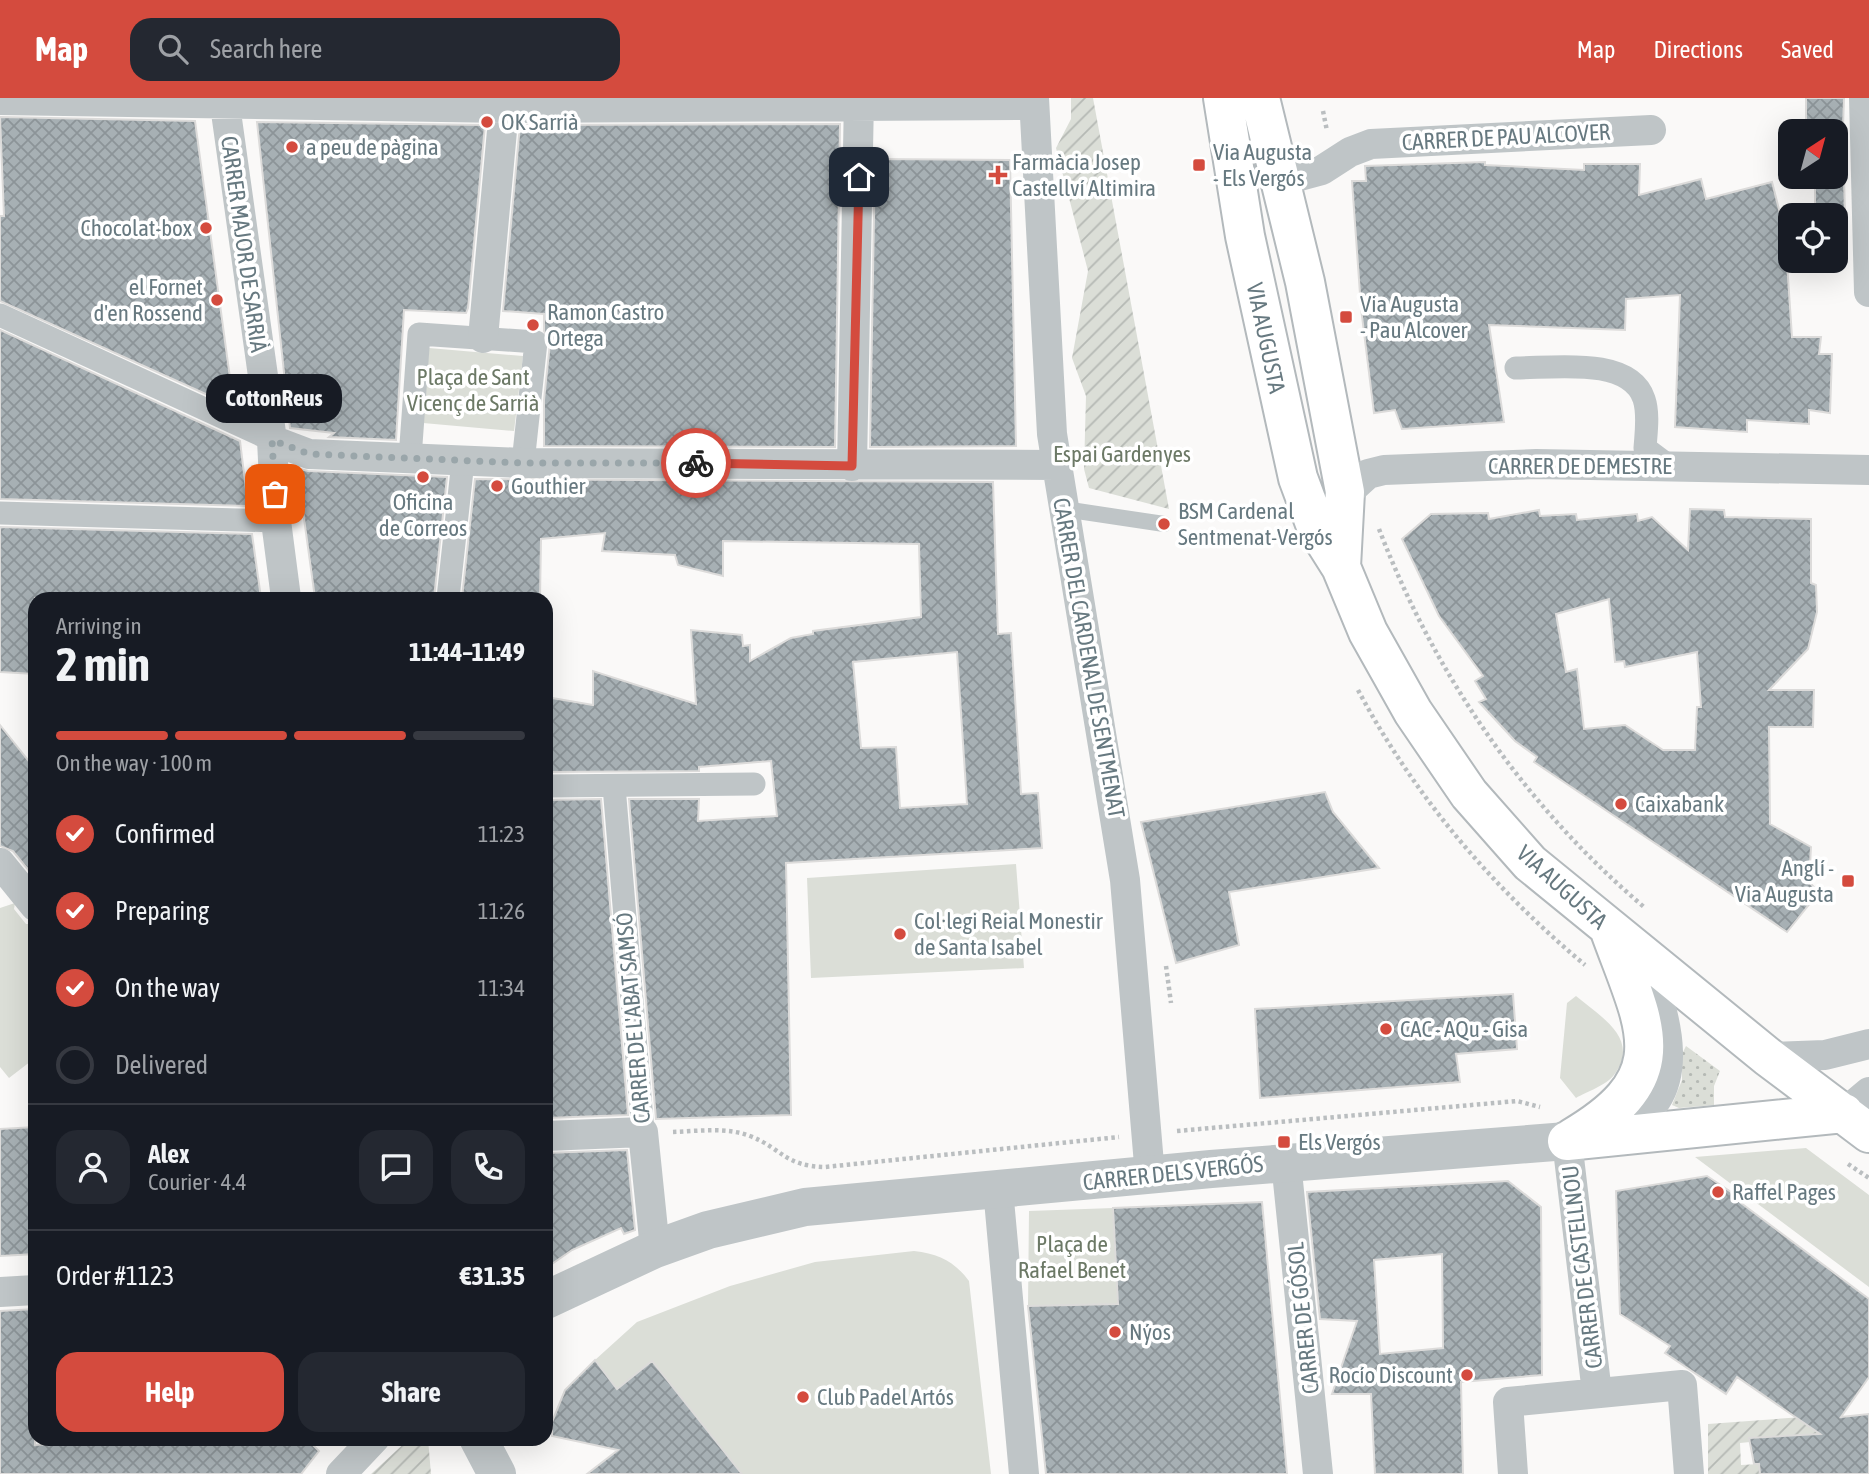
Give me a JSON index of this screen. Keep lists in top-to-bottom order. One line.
{"streets":{"main road":["VIA AUGUSTA"],"street":["CARRER DE PAU ALCOVER","CARRER MAJOR DE SARRIÀ","CARRER DE DEMESTRE","CARRER DEL CARDENAL DE SENTMENAT","CARRER DE L'ABAT SAMSÓ","CARRER DELS VERGÓS","CARRER DE CASTELLNOU","CARRER DE GÓSOL"]},"crossings":[["CARRER DE PAU ALCOVER","VIA AUGUSTA"],["VIA AUGUSTA","CARRER DE DEMESTRE"],["VIA AUGUSTA","CARRER DELS VERGÓS"],["CARRER DEL CARDENAL DE SENTMENAT","CARRER DELS VERGÓS"],["CARRER DE L'ABAT SAMSÓ","CARRER DELS VERGÓS"],["CARRER DELS VERGÓS","CARRER DE CASTELLNOU"],["CARRER DELS VERGÓS","CARRER DE GÓSOL"]],"parks":["Plaça de Sant Vicenç de Sarrià","Espai Gardenyes","Plaça de Rafael Benet"],"places":{"other":["OK Sarrià","a peu de pàgina","Chocolat-box","el Fornet d'en Rossend","Ramon Castro Ortega","Oficina de Correos","Gouthier","CottonReus","BSM Cardenal Sentmenat-Vergós","Caixabank","Col·legi Reial Monestir de Santa Isabel","CAC - AQu - Gisa","Raffel Pages","Nýos","Rocío Discount","Club Padel Artós"],"transit":["Via Augusta - Els Vergós","Via Augusta - Pau Alcover","Anglí - Via Augusta","Els Vergós"],"health":["Farmàcia Josep Castellví Altimira"]},"north":"top right","page":{"header":"Map","search":"Search here","nav":["Map","Directions","Saved"],"bubble":"CottonReus","heading":["2 min","Arriving in","11:44–11:49"],"panel":["Alex","Courier · 4.4","Order #1123","€31.35"],"bar":"On the way · 100 m","list":[["Confirmed","11:23"],["Preparing","11:26"],["On the way","11:34"],"Delivered"],"buttons":["Help","Share"]}}
